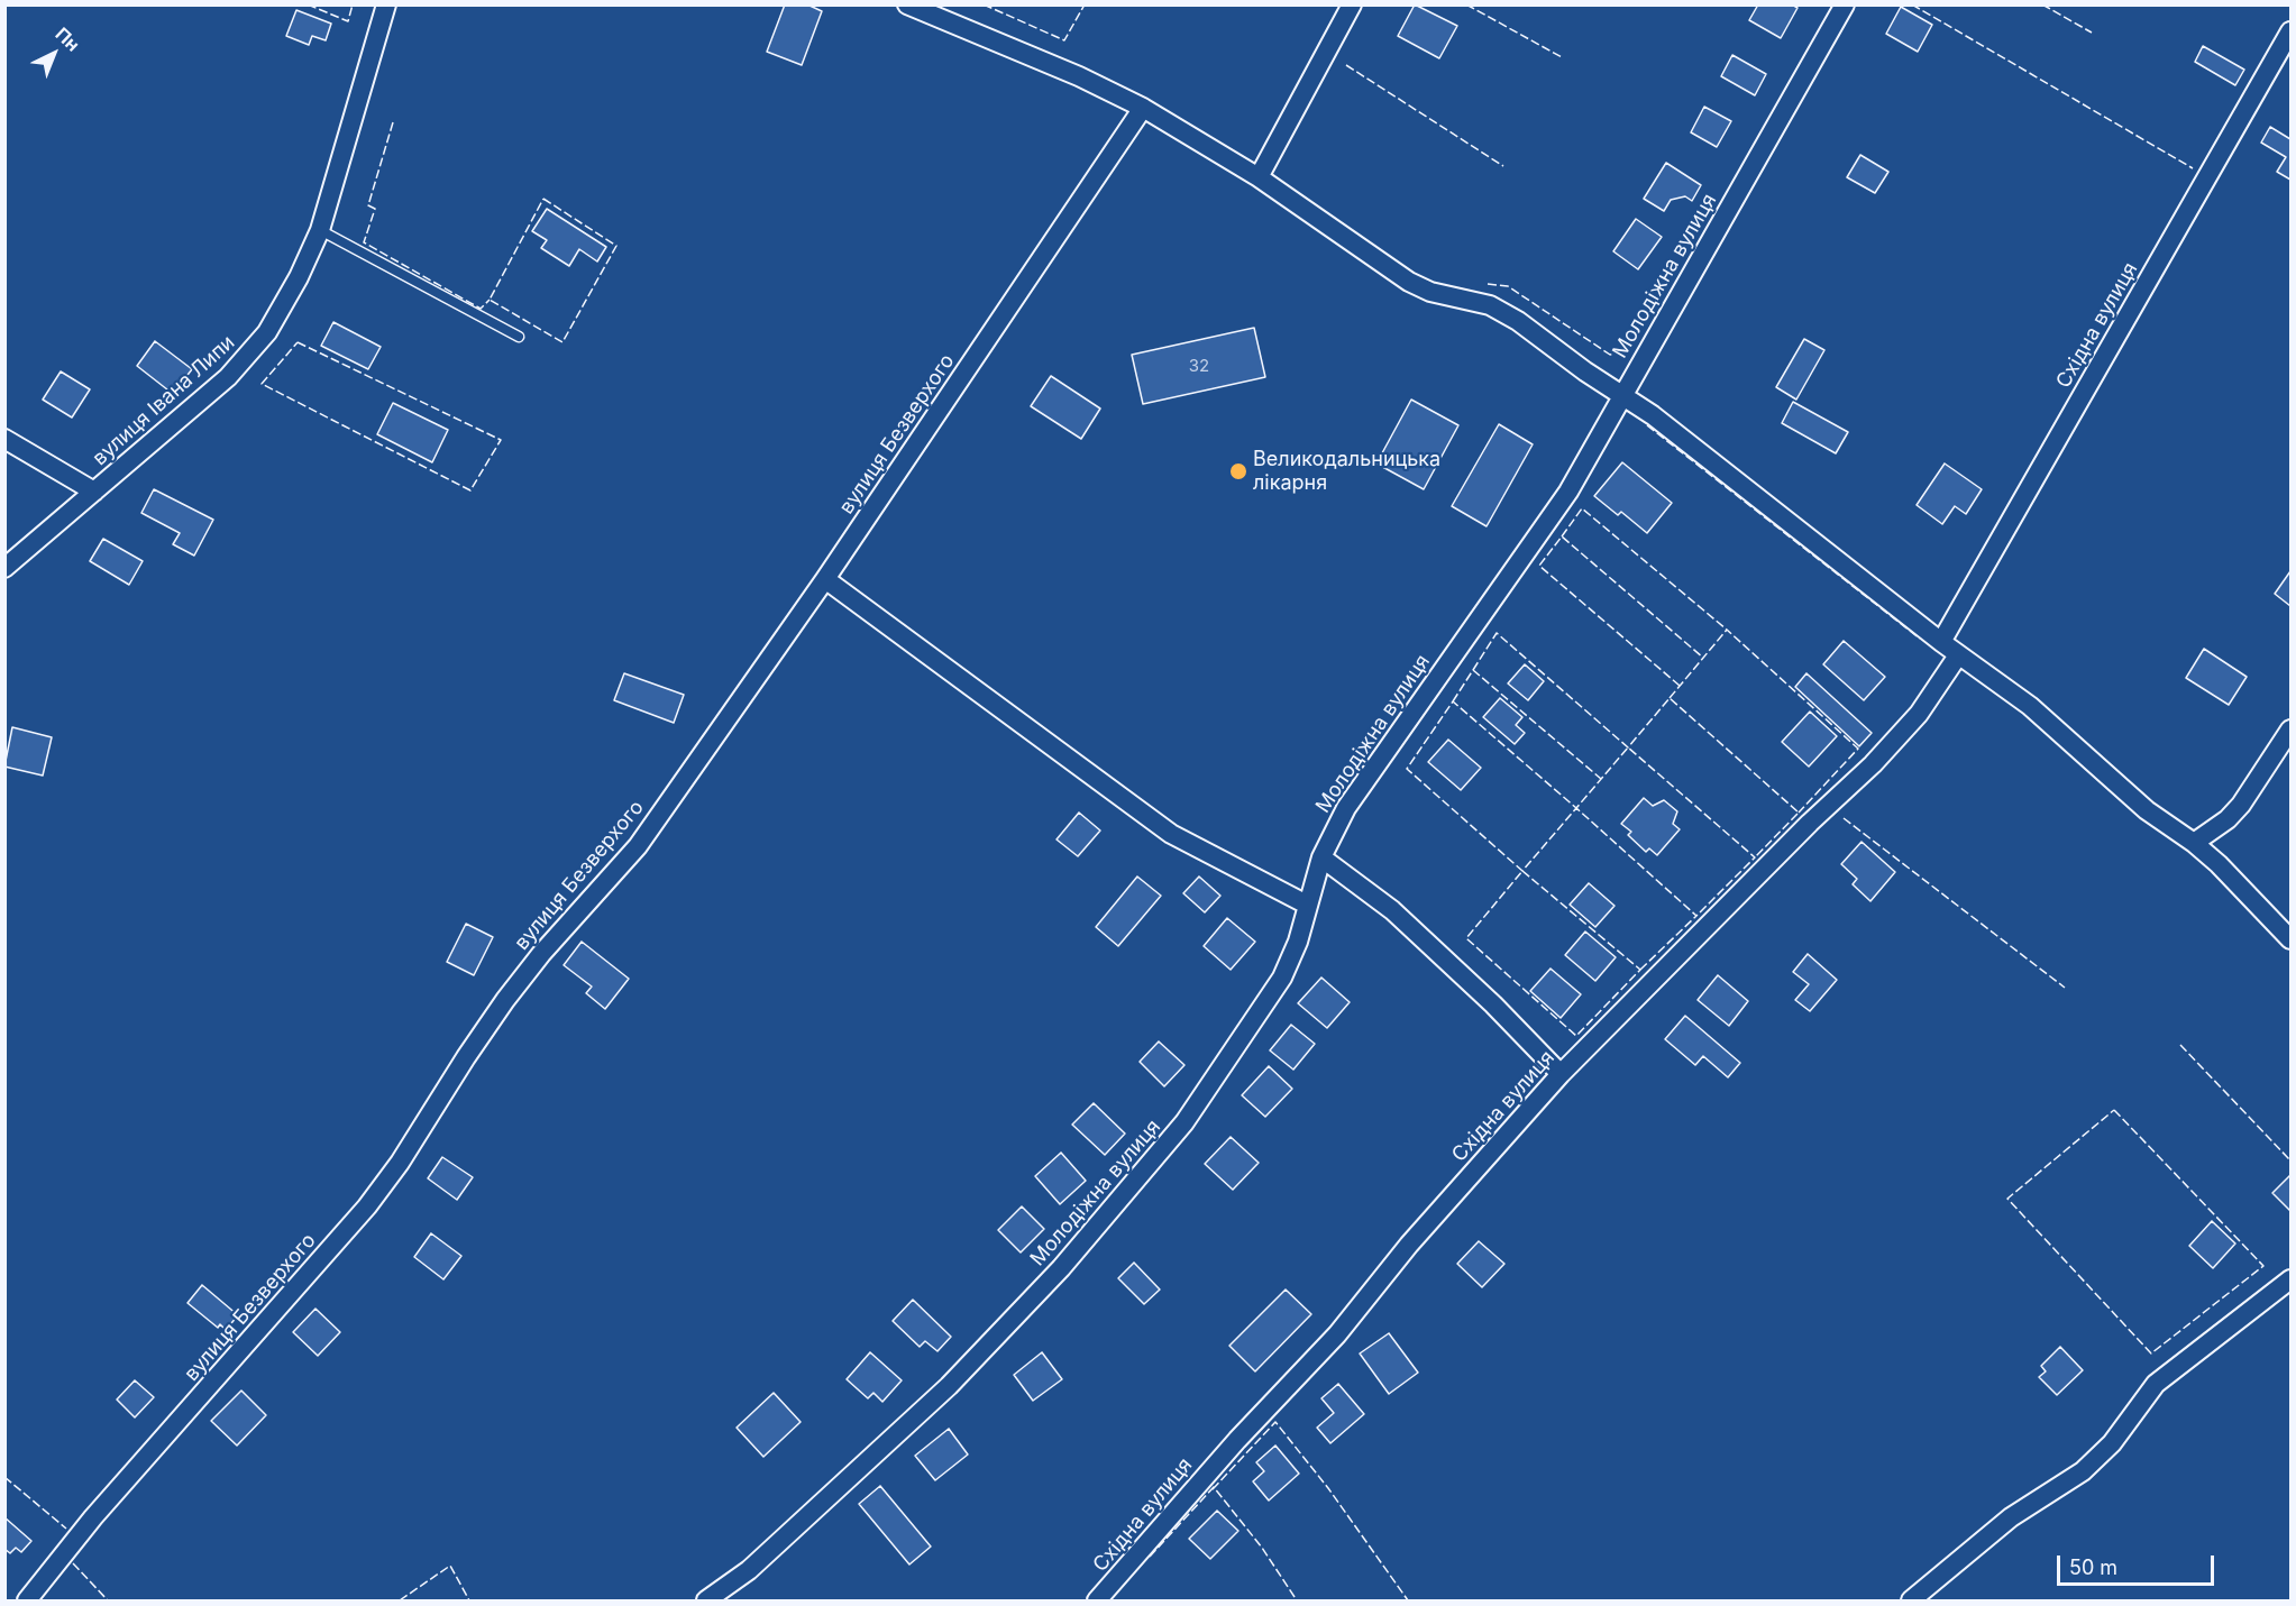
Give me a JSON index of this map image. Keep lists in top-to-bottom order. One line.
{"streets":{"street":["Молодіжна вулиця","Східна вулиця","вулиця Івана Липи","вулиця Безверхого"]},"places":["Великодальницька лікарня"],"house_numbers":["32"],"scale_bar":"50 m","north":"top right"}
